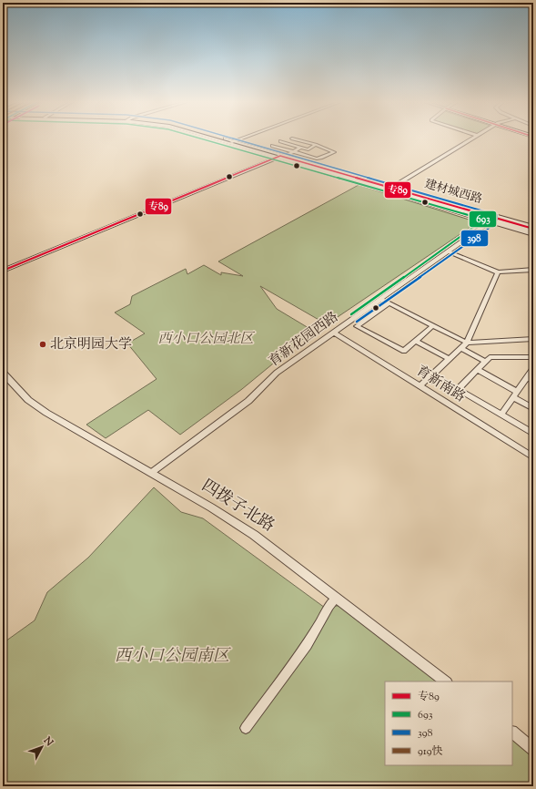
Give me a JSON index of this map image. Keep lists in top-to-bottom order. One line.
{"streets":{"main road":["建材城西路"],"street":["育新花园西路","育新南路","四拨子北路"]},"crossings":[["建材城西路","育新花园西路"],["育新花园西路","育新南路"],["育新花园西路","四拨子北路"]],"parks":["西小口公园北区","西小口公园南区"],"places":["北京明园大学"],"lines":["transit line 693","transit line 398","transit line 专89"],"legend":["专89","693","398","919快"],"north":"top right"}
